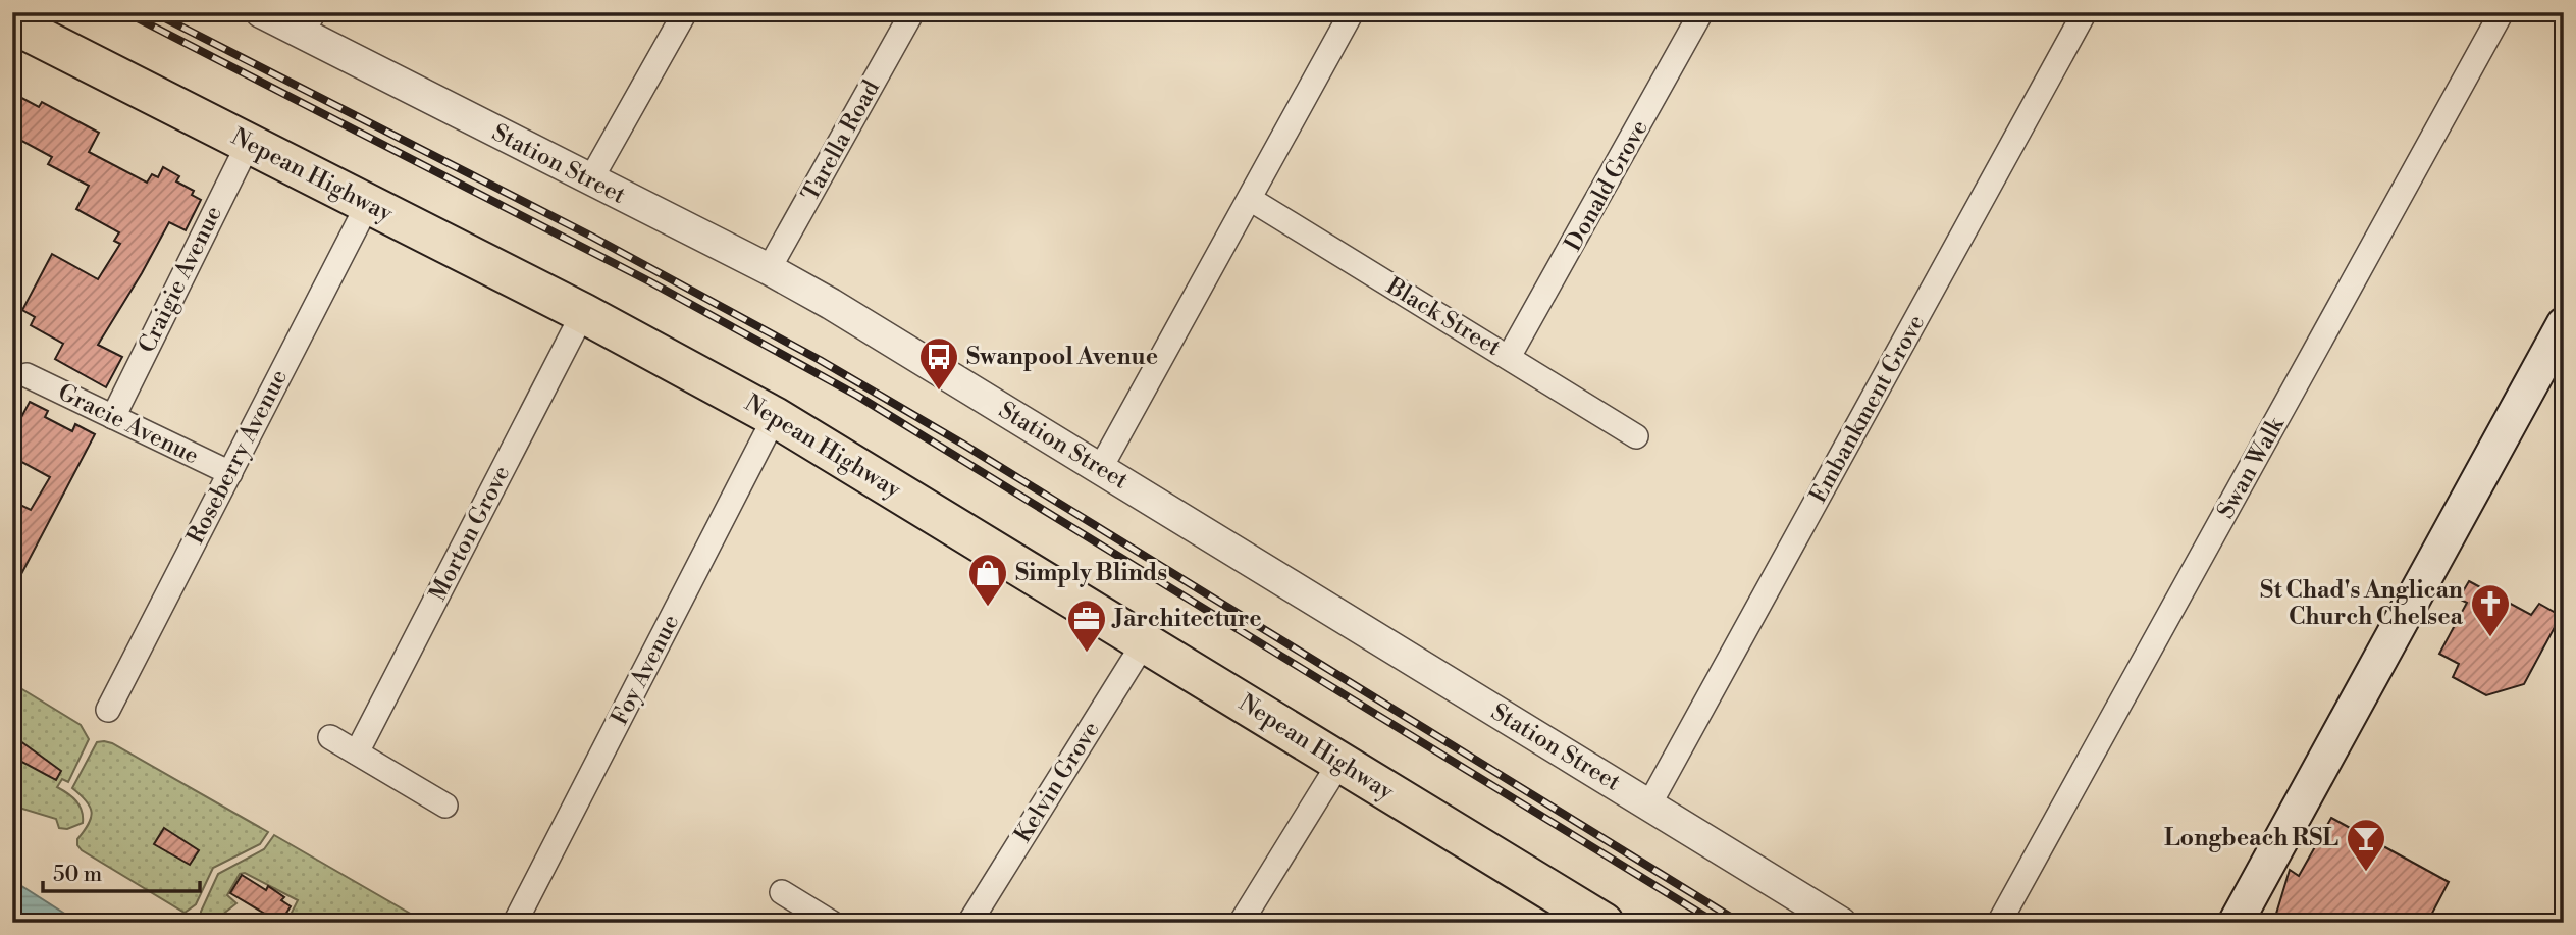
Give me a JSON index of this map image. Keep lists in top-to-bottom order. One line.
{"streets":{"highway":["Nepean Highway"],"street":["Tarella Road","Station Street","Donald Grove","Craigie Avenue","Black Street","Embankment Grove","Gracie Avenue","Roseberry Avenue","Swan Walk","Morton Grove","Foy Avenue","Kelvin Grove"]},"crossings":[["Tarella Road","Station Street"],["Station Street","Embankment Grove"],["Nepean Highway","Craigie Avenue"],["Nepean Highway","Roseberry Avenue"],["Nepean Highway","Morton Grove"],["Nepean Highway","Foy Avenue"],["Nepean Highway","Kelvin Grove"],["Donald Grove","Black Street"],["Craigie Avenue","Gracie Avenue"],["Gracie Avenue","Roseberry Avenue"]],"places":{"bus stop":["Swanpool Avenue"],"shop":["Simply Blinds"],"church":["St Chad's Anglican Church Chelsea"],"office":["Jarchitecture"],"bar":["Longbeach RSL"]},"scale_bar":"50 m"}
